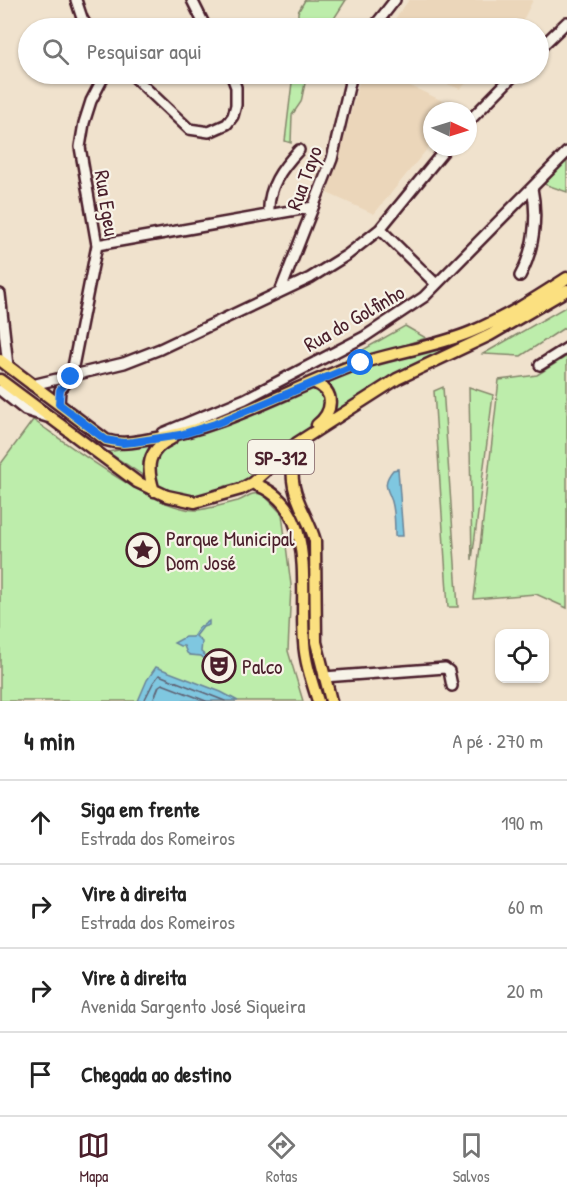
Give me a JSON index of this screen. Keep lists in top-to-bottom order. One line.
{"streets":{"main road":["SP-312"],"street":["Rua Tayo","Rua Egeu","Rua do Golfinho"]},"crossings":[["Rua Egeu","SP-312"],["Rua do Golfinho","SP-312"]],"places":{"place":["Parque Municipal Dom José"],"theatre":["Palco"]},"north":"right","page":{"search":"Pesquisar aqui","heading":["4 min","A pé · 270 m"],"list":[["Siga em frente","Estrada dos Romeiros","190 m"],["Vire à direita","Estrada dos Romeiros","60 m"],["Vire à direita","Avenida Sargento José Siqueira","20 m"],"Chegada ao destino"],"nav":["Mapa","Rotas","Salvos"]}}
